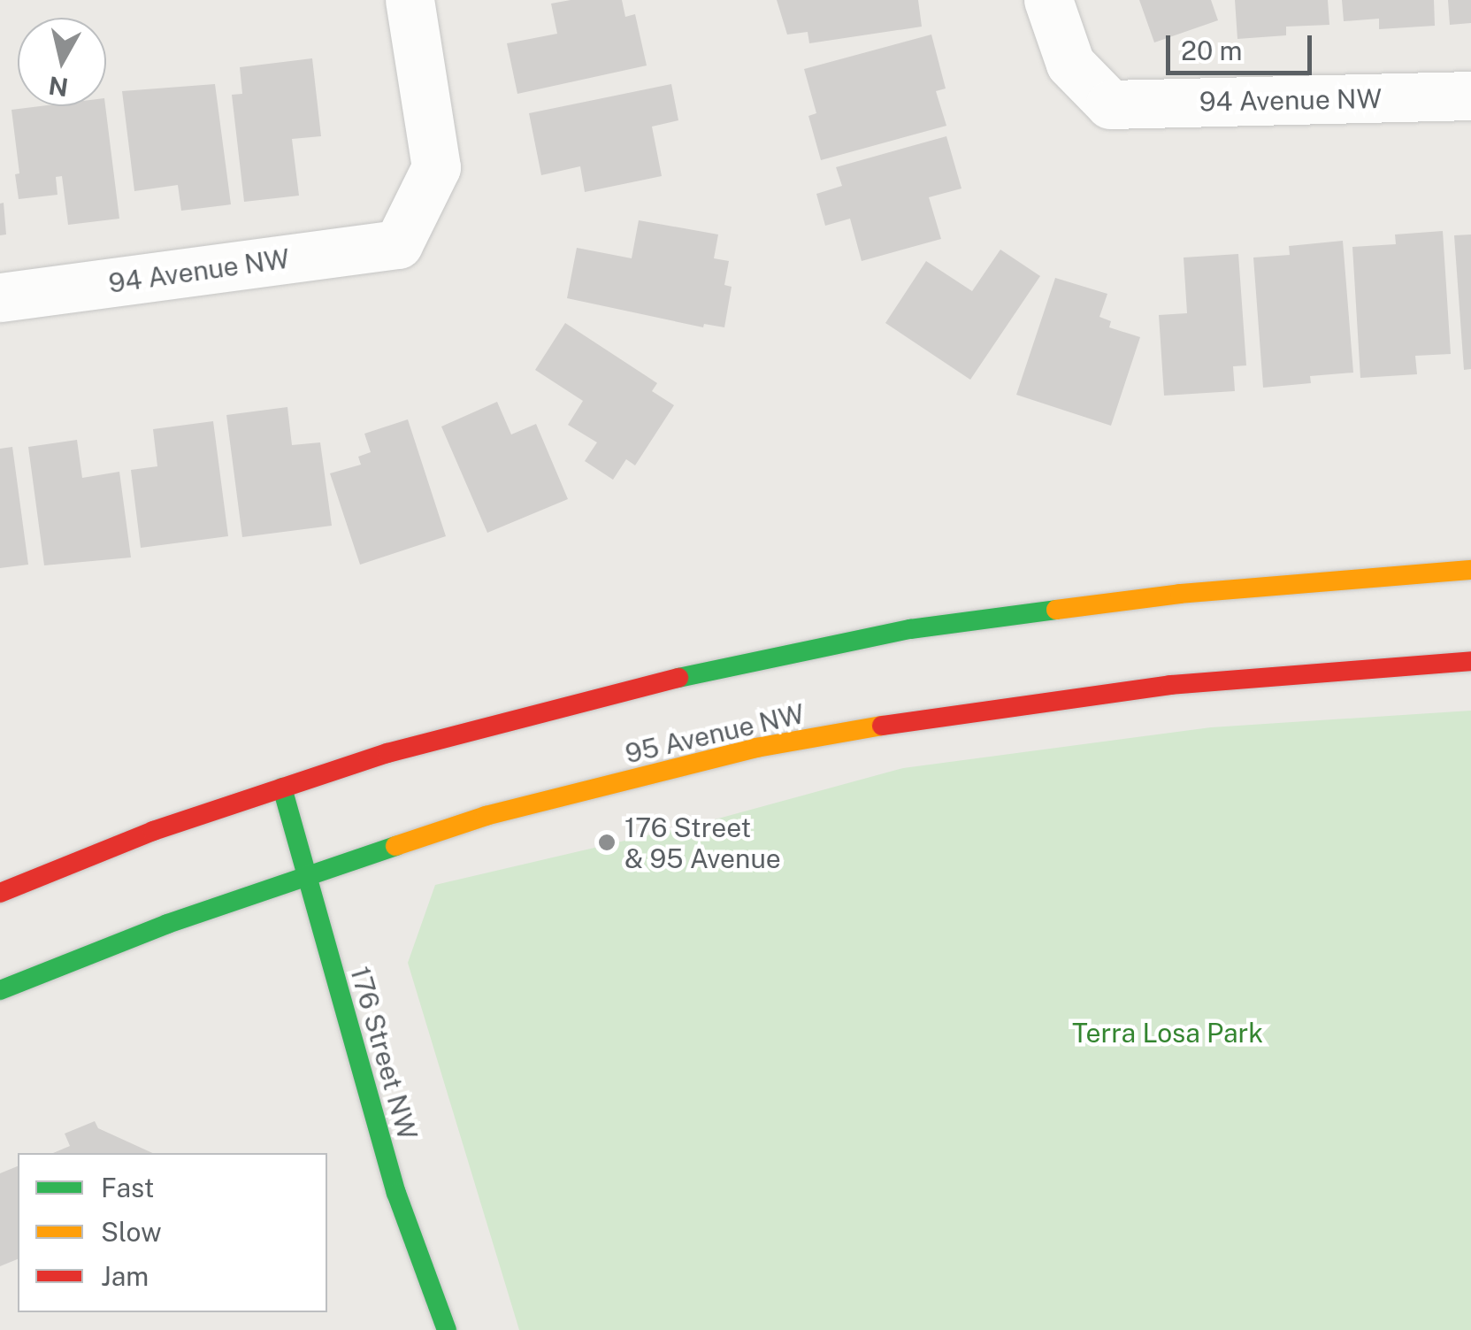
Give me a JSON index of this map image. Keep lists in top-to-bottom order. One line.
{"streets":{"main road":["95 Avenue NW","176 Street NW"],"street":["94 Avenue NW"]},"crossings":[["95 Avenue NW","176 Street NW"]],"parks":["Terra Losa Park"],"places":["176 Street & 95 Avenue"],"legend":["Fast","Slow","Jam"],"scale_bar":"20 m","north":"bottom"}
